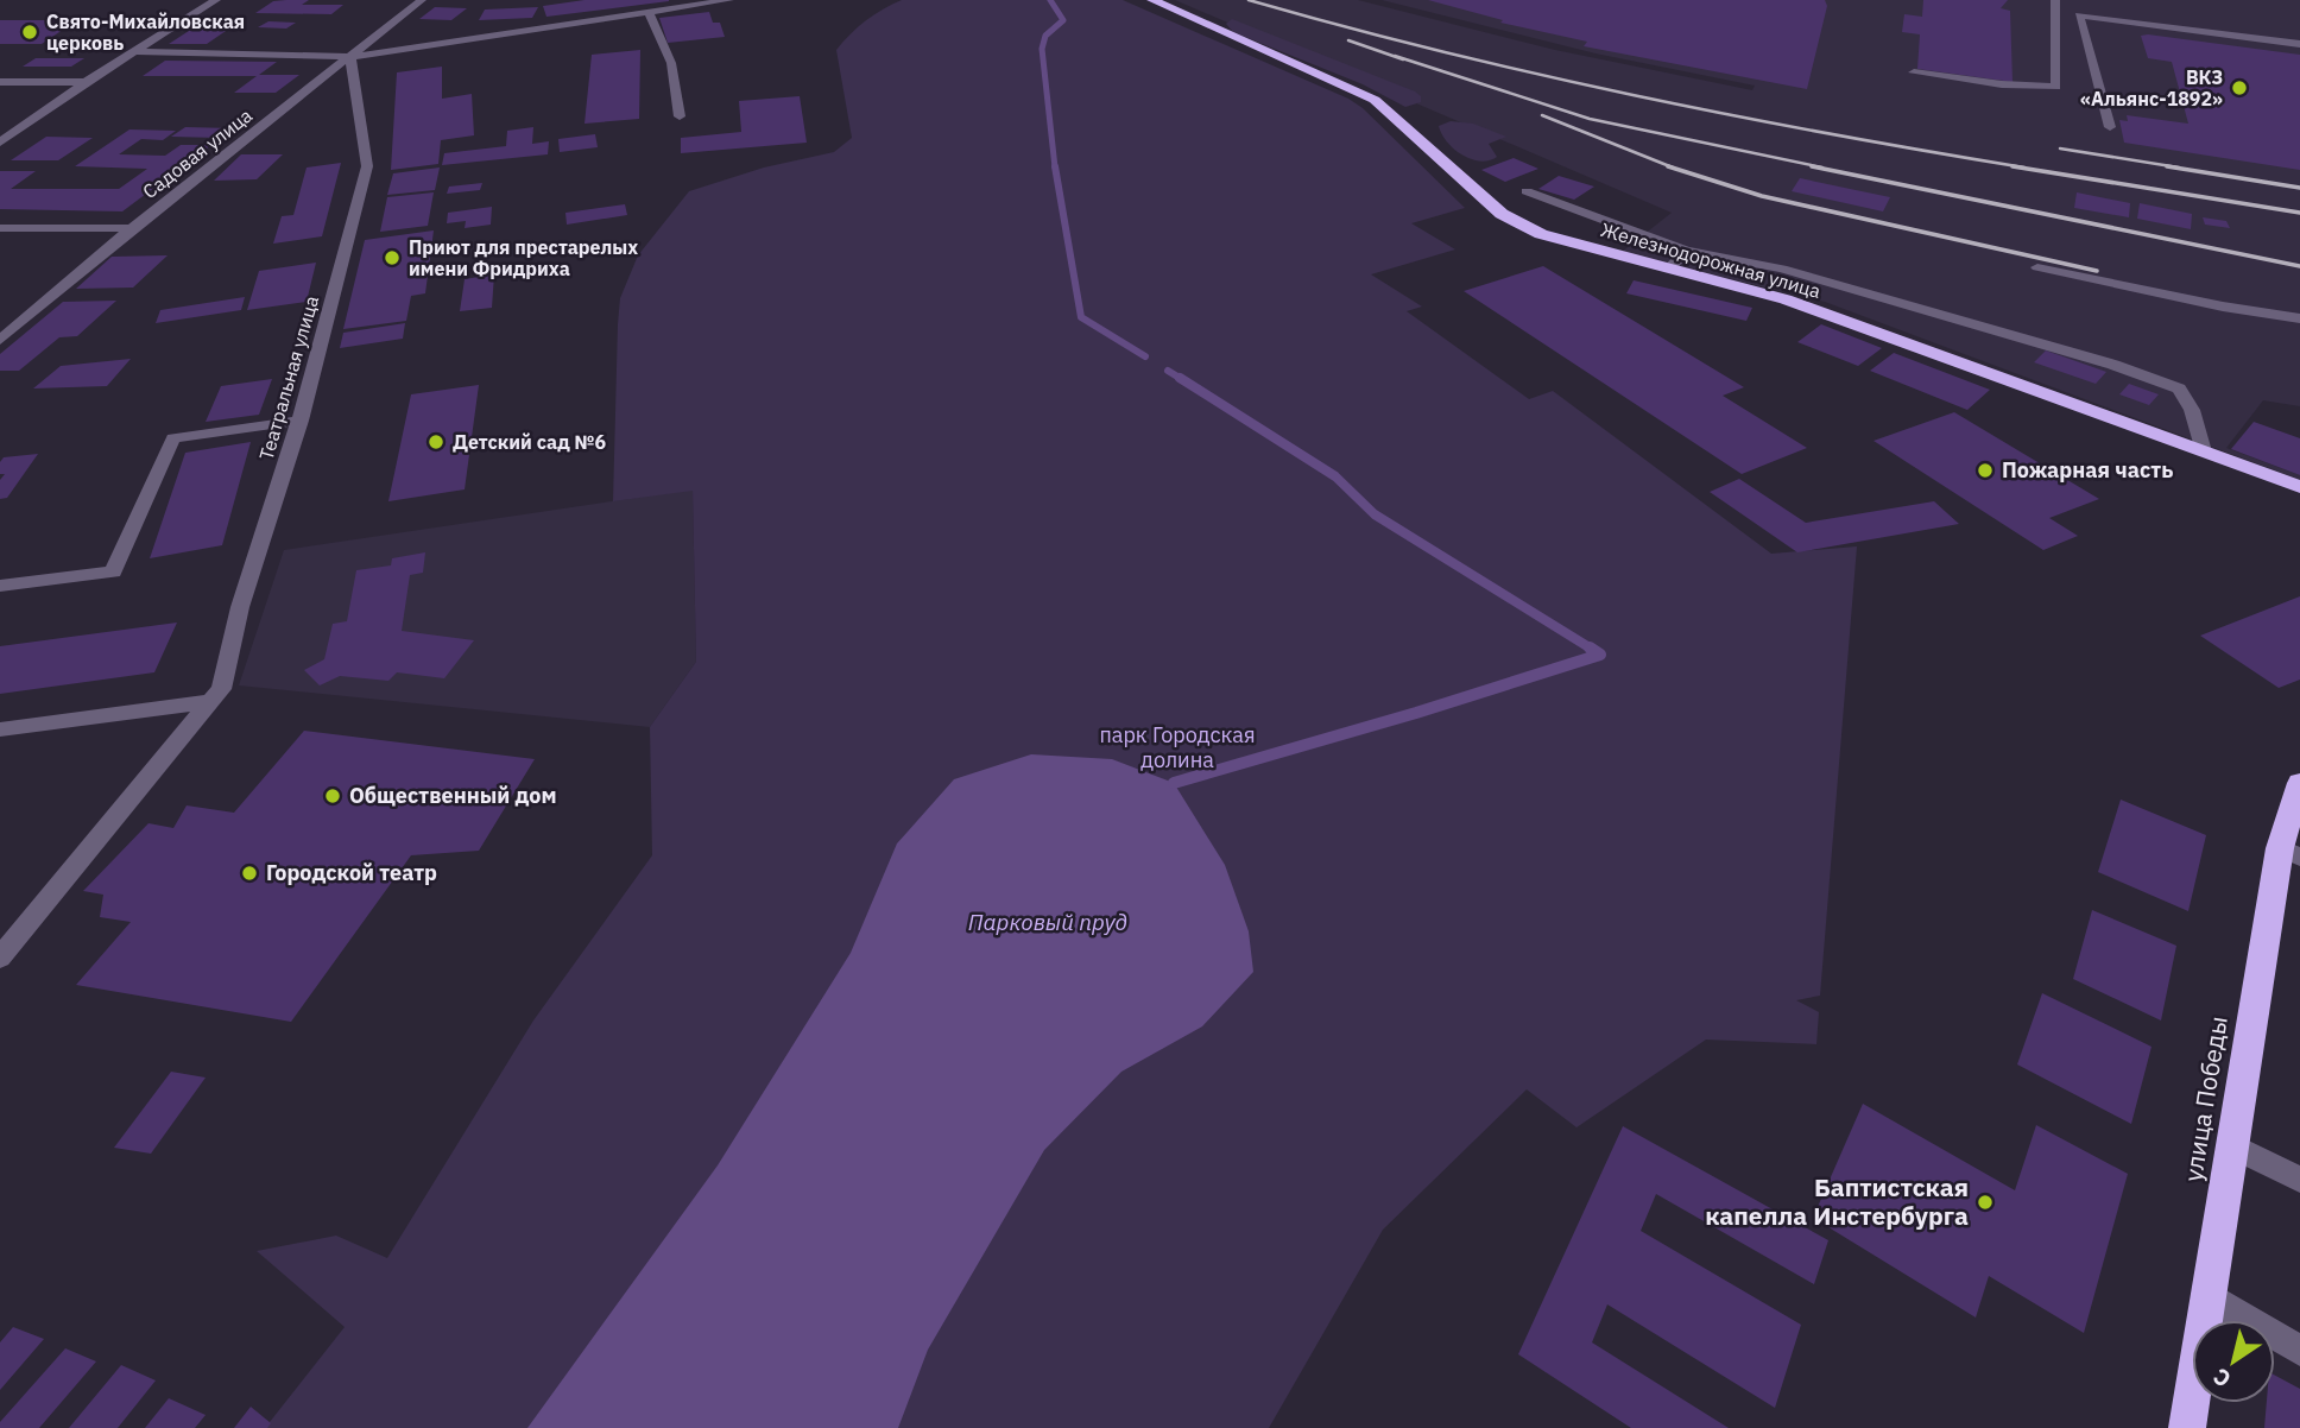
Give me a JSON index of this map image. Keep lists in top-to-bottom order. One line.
{"streets":{"highway":["Железнодорожная улица","улица Победы"],"street":["Садовая улица","Театральная улица"]},"crossings":[["Садовая улица","Театральная улица"]],"water":["Парковый пруд"],"parks":["парк Городская долина"],"places":["Свято-Михайловская церковь","ВКЗ «Альянс-1892»","Приют для престарелых имени Фридриха","Детский сад №6","Пожарная часть","Общественный дом","Городской театр","Баптистская капелла Инстербурга"],"north":"bottom left"}
